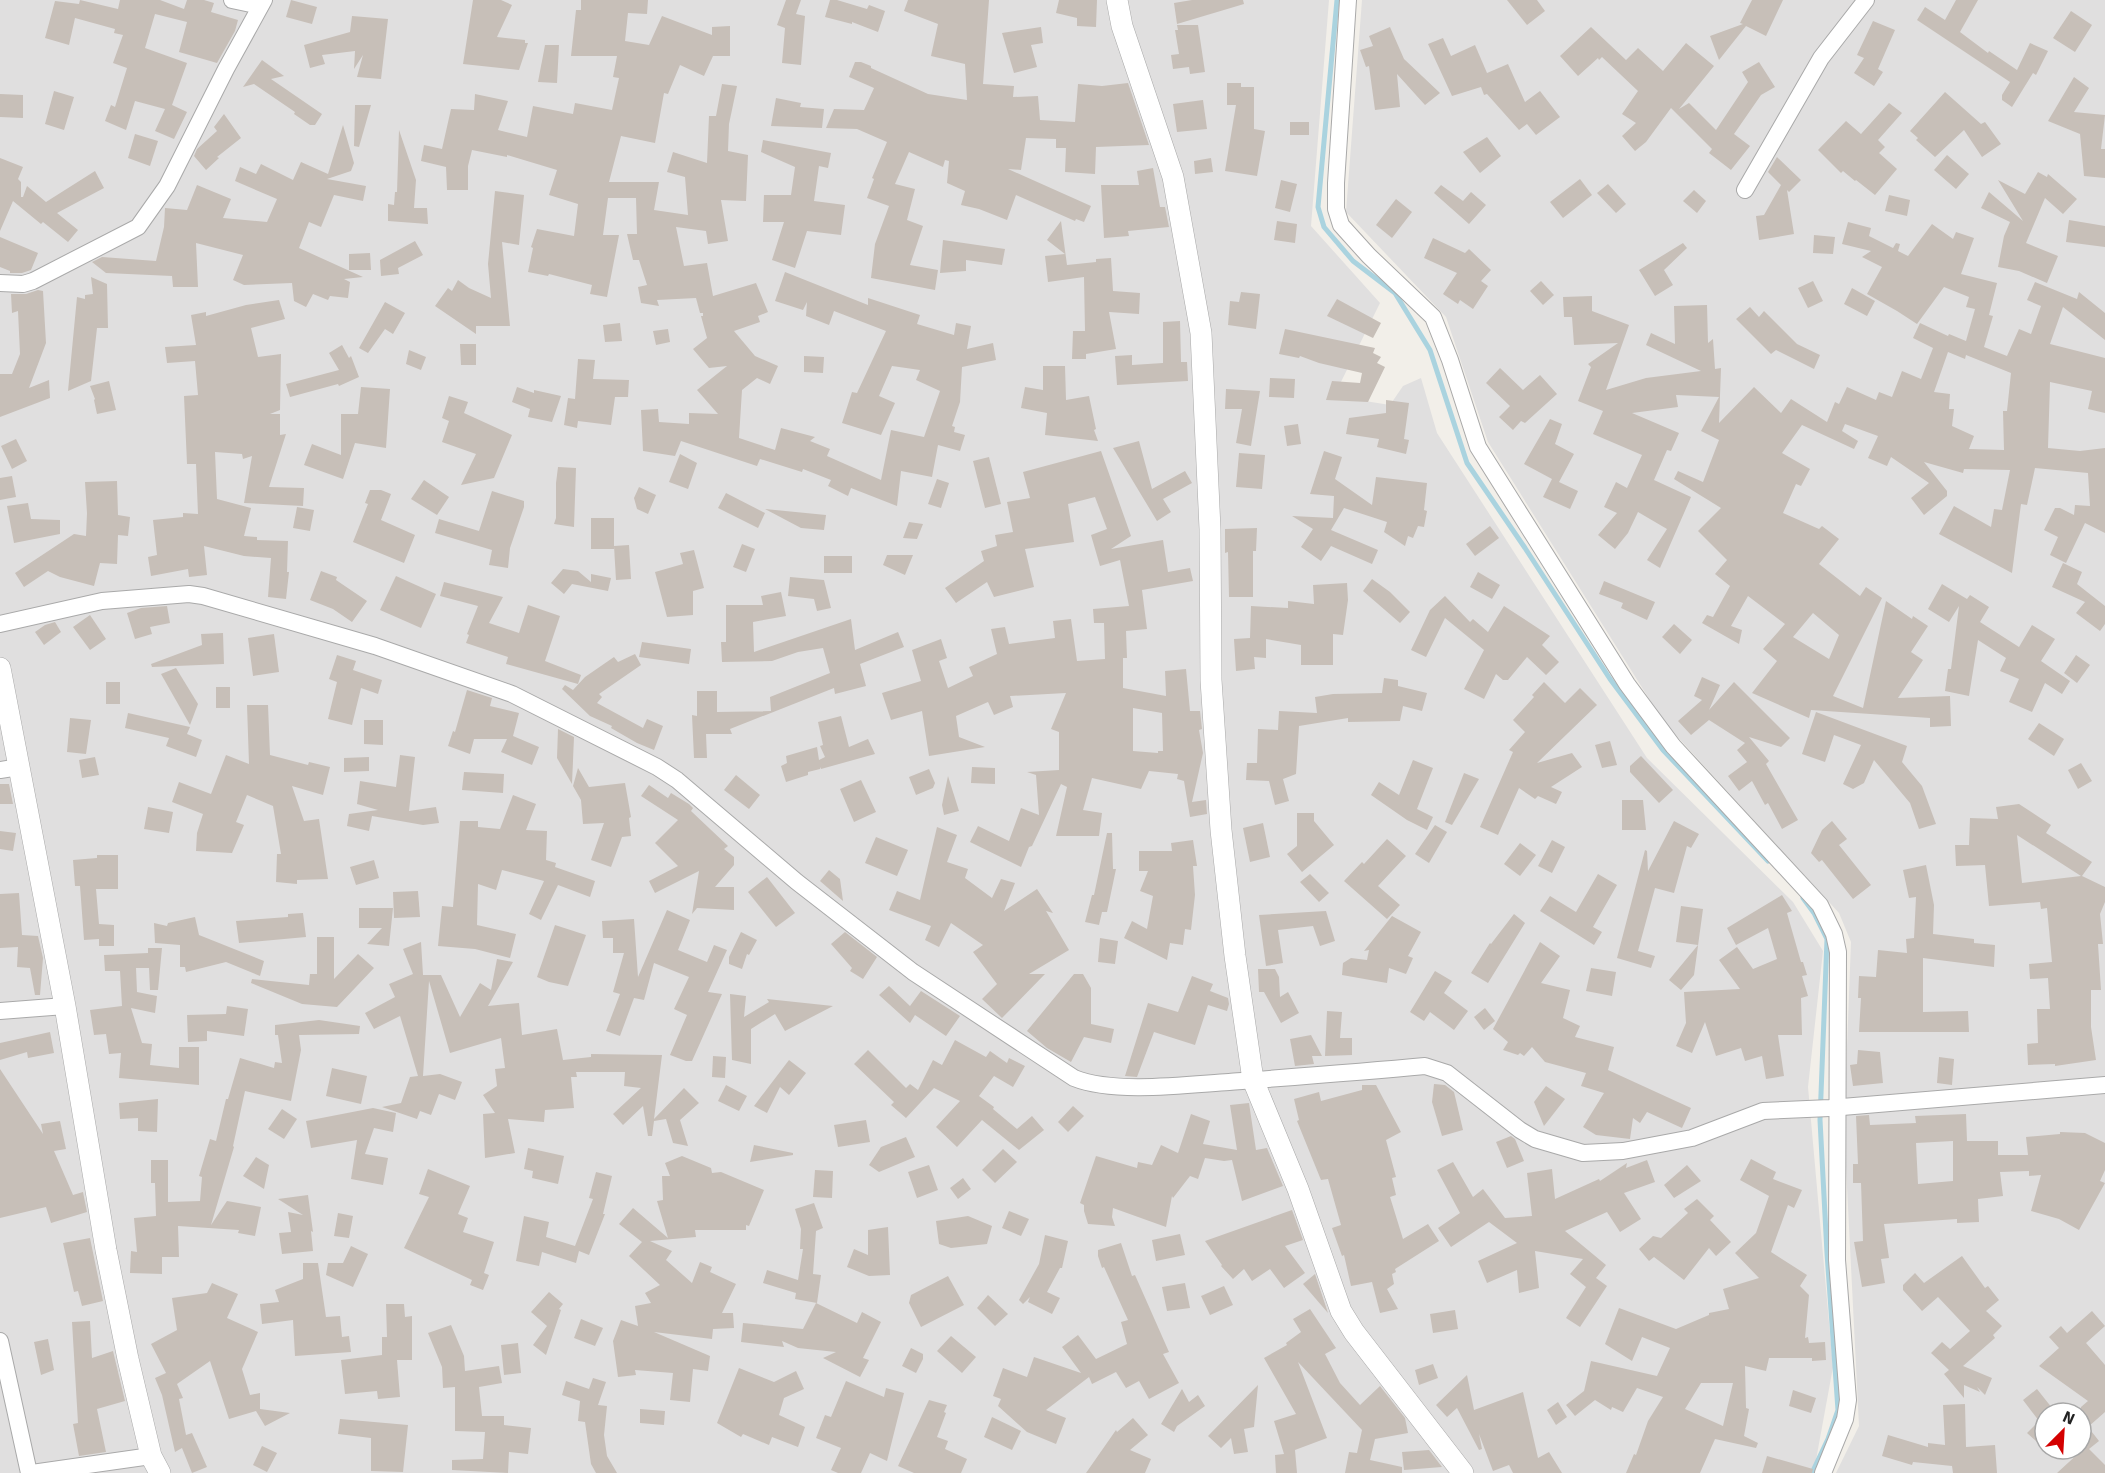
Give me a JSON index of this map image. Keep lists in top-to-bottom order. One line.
{"north":"top right"}
